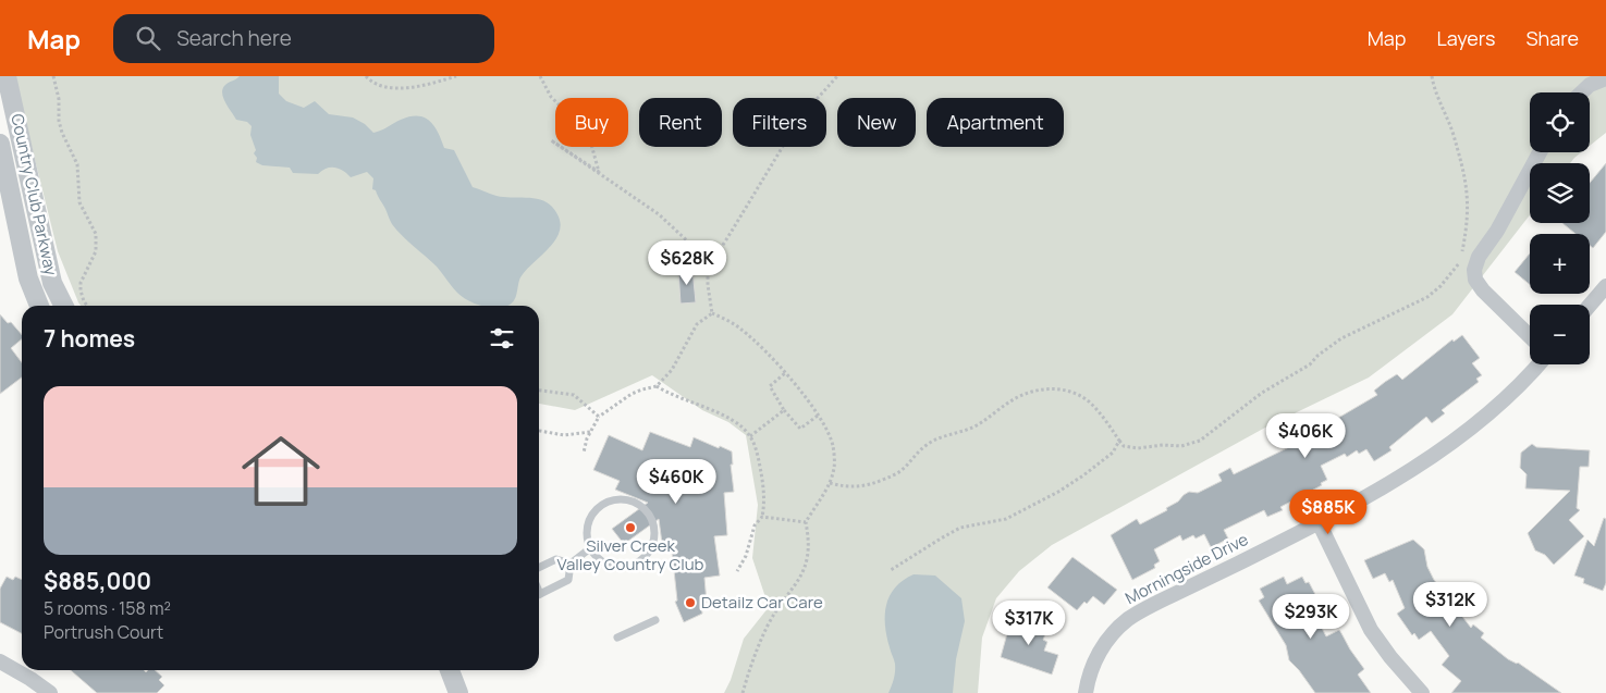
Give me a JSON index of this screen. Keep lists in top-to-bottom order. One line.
{"streets":{"street":["Country Club Parkway","Morningside Drive"]},"places":["Silver Creek Valley Country Club","Detailz Car Care"],"page":{"header":"Map","search":"Search here","nav":["Map","Layers","Share"],"map_buttons":["+","−"],"chip":["Buy","Rent","Filters","New","Apartment"],"price":["$628K","$406K","$460K","$885K","$312K","$293K","$317K"],"heading":"7 homes","list":[{"name":"$885,000","note":"5 rooms · 158 m² · Portrush Court"}]}}
